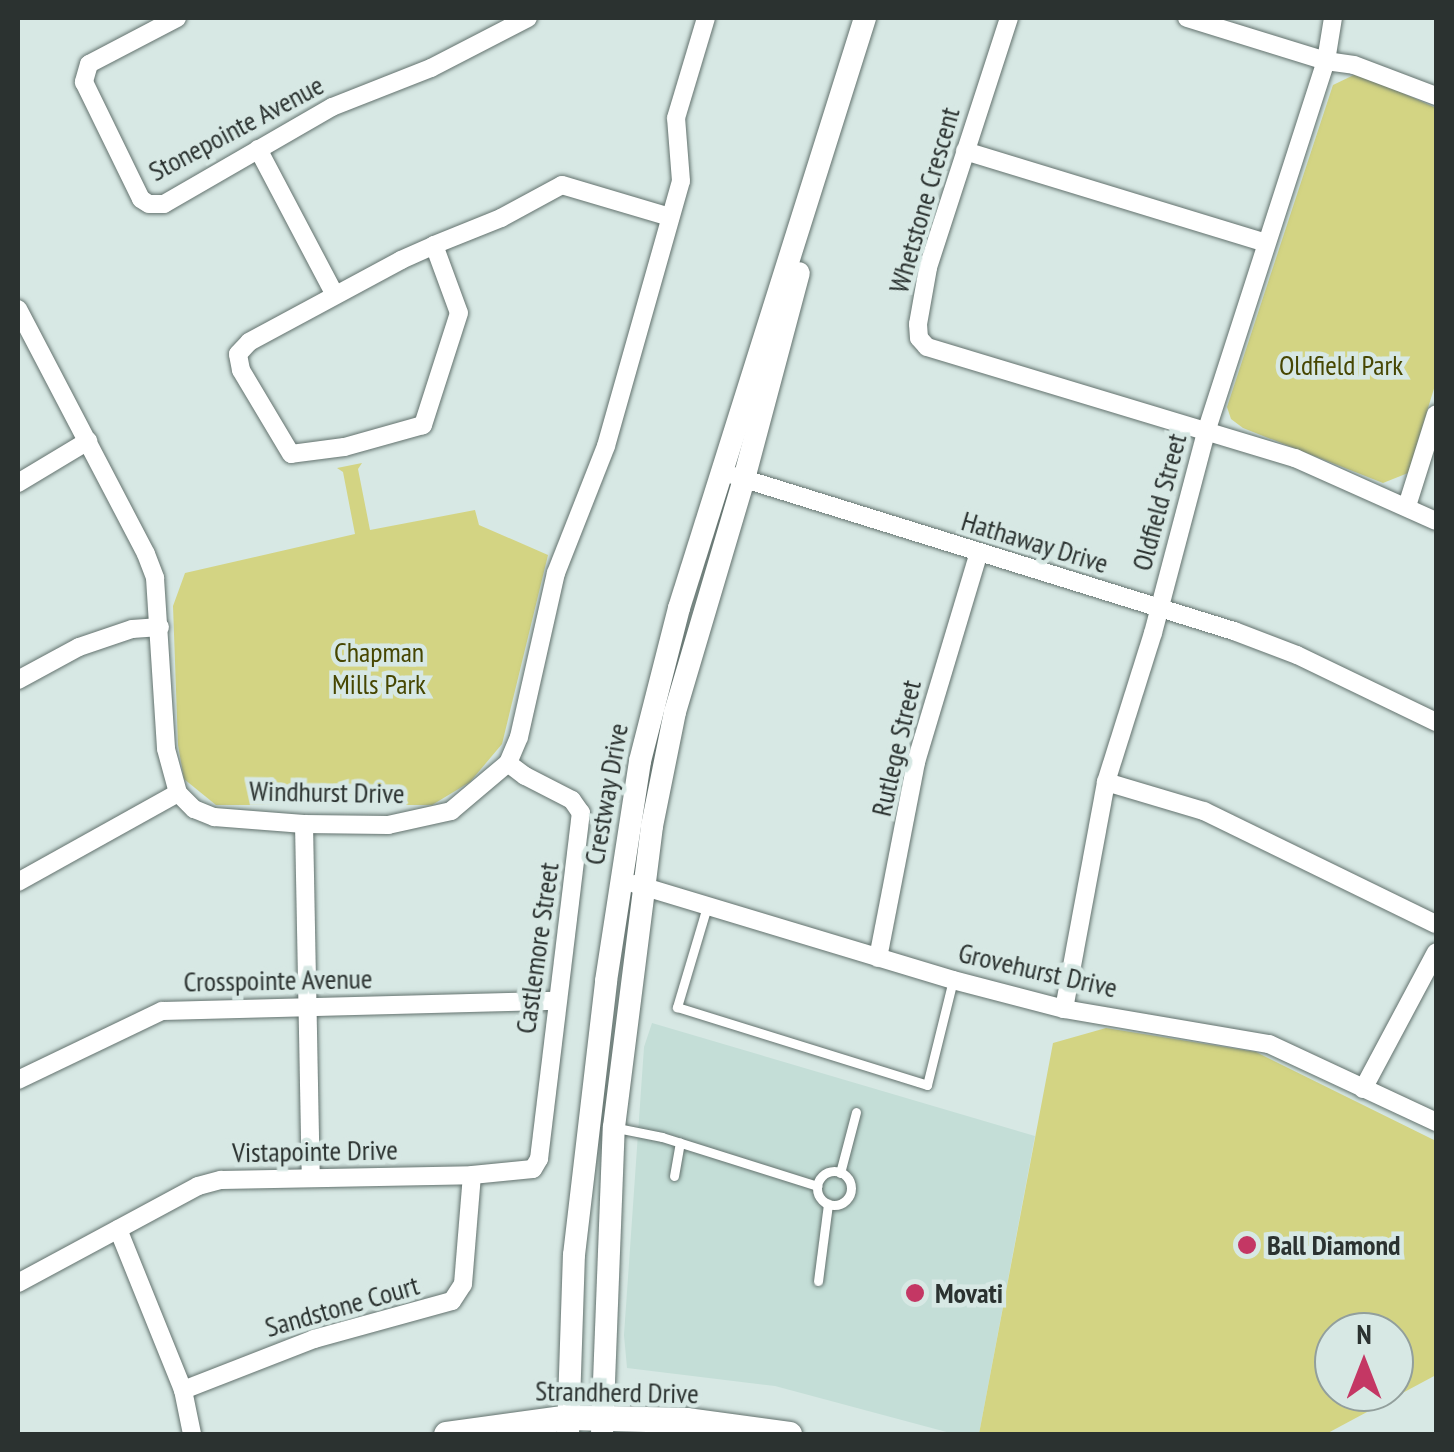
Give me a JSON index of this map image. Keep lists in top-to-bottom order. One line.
{"streets":{"main road":["Strandherd Drive"],"street":["Stonepointe Avenue","Whetstone Crescent","Oldfield Street","Hathaway Drive","Rutlege Street","Windhurst Drive","Crestway Drive","Castlemore Street","Grovehurst Drive","Crosspointe Avenue","Vistapointe Drive","Sandstone Court"]},"crossings":[["Whetstone Crescent","Oldfield Street"],["Oldfield Street","Hathaway Drive"],["Oldfield Street","Grovehurst Drive"],["Hathaway Drive","Rutlege Street"],["Hathaway Drive","Crestway Drive"],["Rutlege Street","Grovehurst Drive"],["Windhurst Drive","Castlemore Street"],["Crestway Drive","Grovehurst Drive"],["Crestway Drive","Strandherd Drive"],["Castlemore Street","Crosspointe Avenue"],["Castlemore Street","Vistapointe Drive"],["Vistapointe Drive","Sandstone Court"]],"parks":["Oldfield Park","Chapman Mills Park"],"places":["Ball Diamond","Movati"],"north":"top"}
